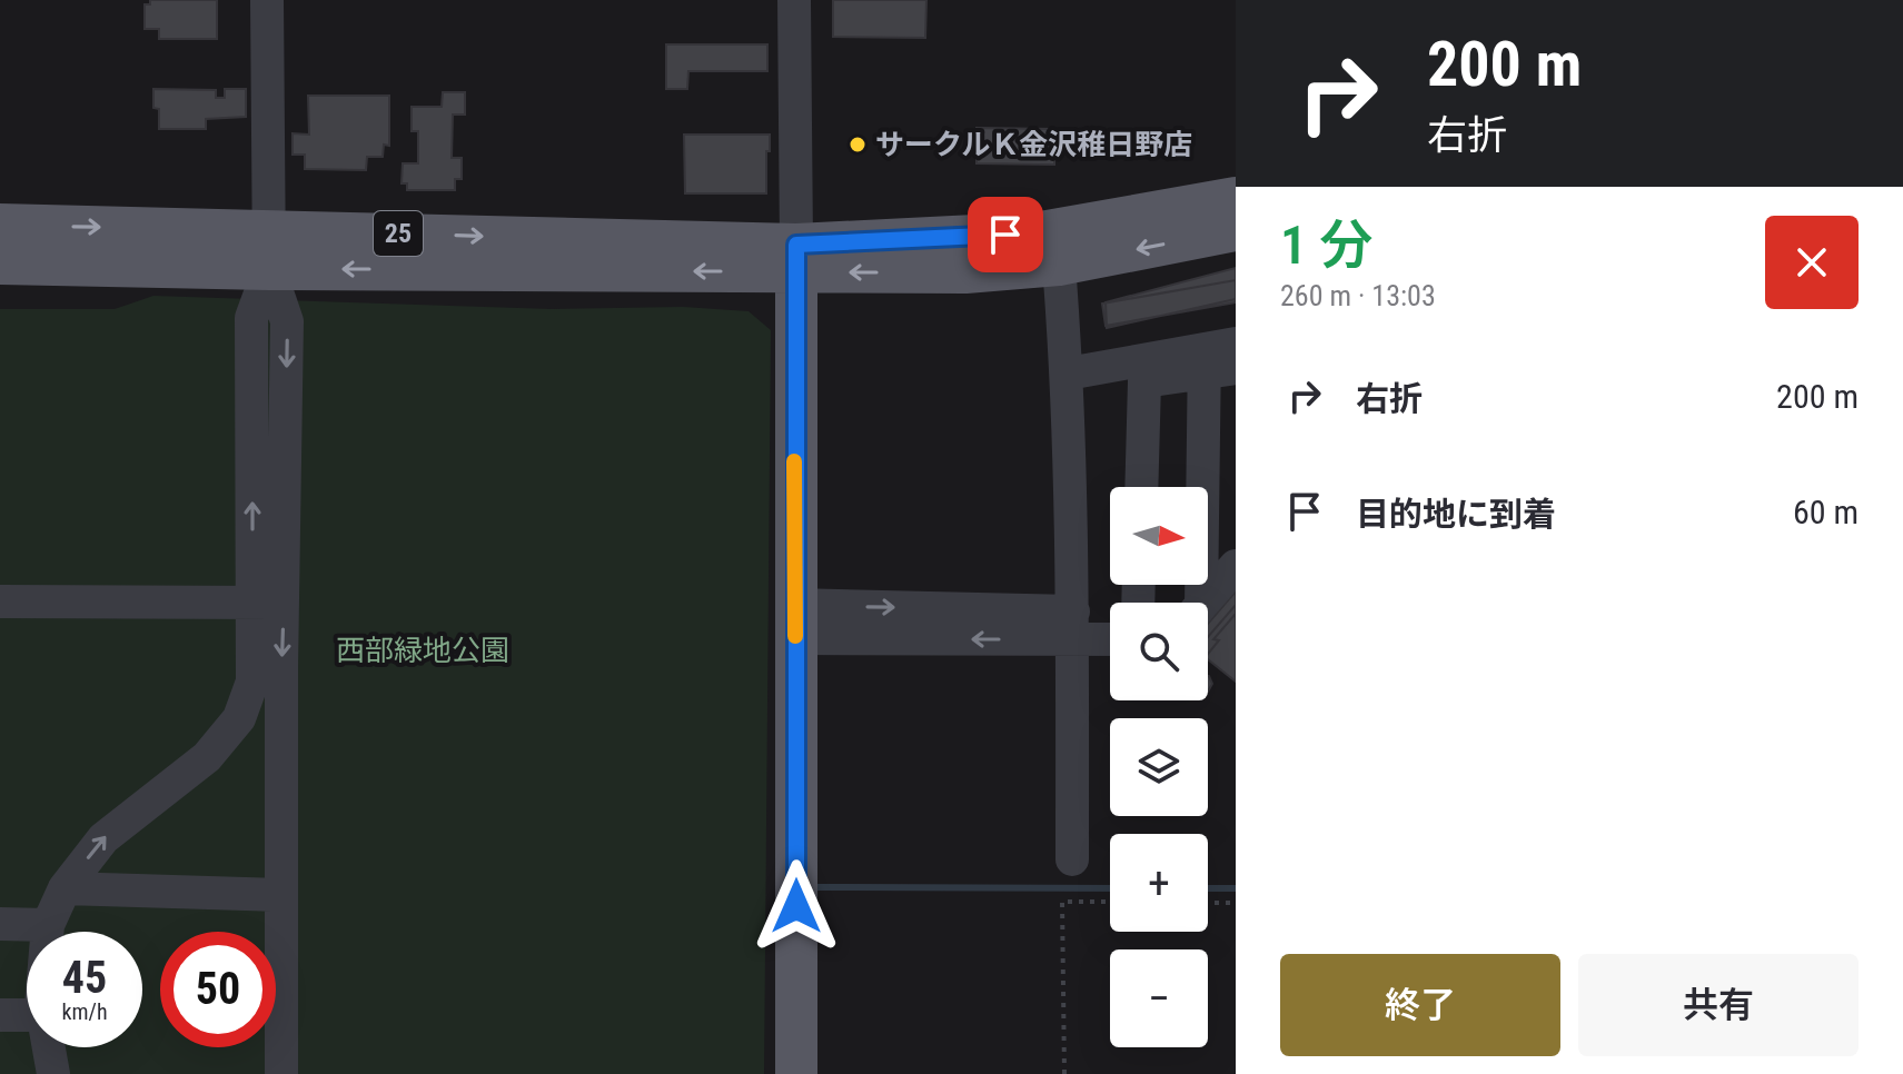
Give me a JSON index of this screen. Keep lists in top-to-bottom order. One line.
{"streets":{"main road":["25"]},"parks":["西部緑地公園"],"places":["サークルＫ金沢稚日野店"],"north":"right","page":{"turn":["200 m","右折"],"heading":["1 分","260 m · 13:03"],"list":[{"name":"右折","value":"200 m"},{"name":"目的地に到着","value":"60 m"}],"map_buttons":["+","−"],"speed":"45 km/h","limit":"50","buttons":["終了","共有"]}}
